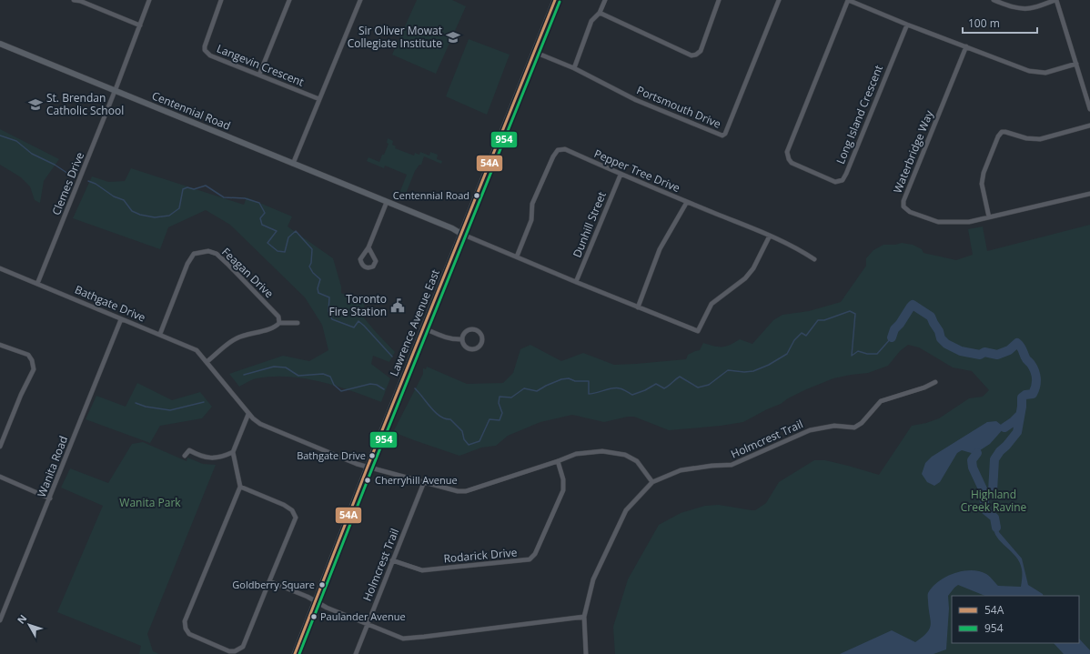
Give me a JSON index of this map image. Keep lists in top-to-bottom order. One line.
{"streets":{"main road":["Centennial Road","Lawrence Avenue East"],"street":["Langevin Crescent","Portsmouth Drive","Long Island Crescent","Waterbridge Way","Pepper Tree Drive","Clemes Drive","Dunhill Street","Feagan Drive","Bathgate Drive","Holmcrest Trail","Wanita Road","Rodarick Drive"]},"crossings":[["Portsmouth Drive","Lawrence Avenue East"],["Centennial Road","Pepper Tree Drive"],["Centennial Road","Clemes Drive"],["Centennial Road","Dunhill Street"],["Centennial Road","Lawrence Avenue East"],["Pepper Tree Drive","Dunhill Street"],["Clemes Drive","Bathgate Drive"],["Feagan Drive","Bathgate Drive"],["Bathgate Drive","Lawrence Avenue East"],["Bathgate Drive","Wanita Road"],["Holmcrest Trail","Rodarick Drive"]],"parks":["Highland Creek Ravine","Wanita Park"],"places":{"school or university":["Sir Oliver Mowat Collegiate Institute","St. Brendan Catholic School"],"other":["Centennial Road","Bathgate Drive","Cherryhill Avenue","Goldberry Square","Paulander Avenue"],"public building":["Toronto Fire Station"]},"lines":["transit line 54A","transit line 954"],"legend":["54A","954"],"scale_bar":"100 m","north":"top left"}
